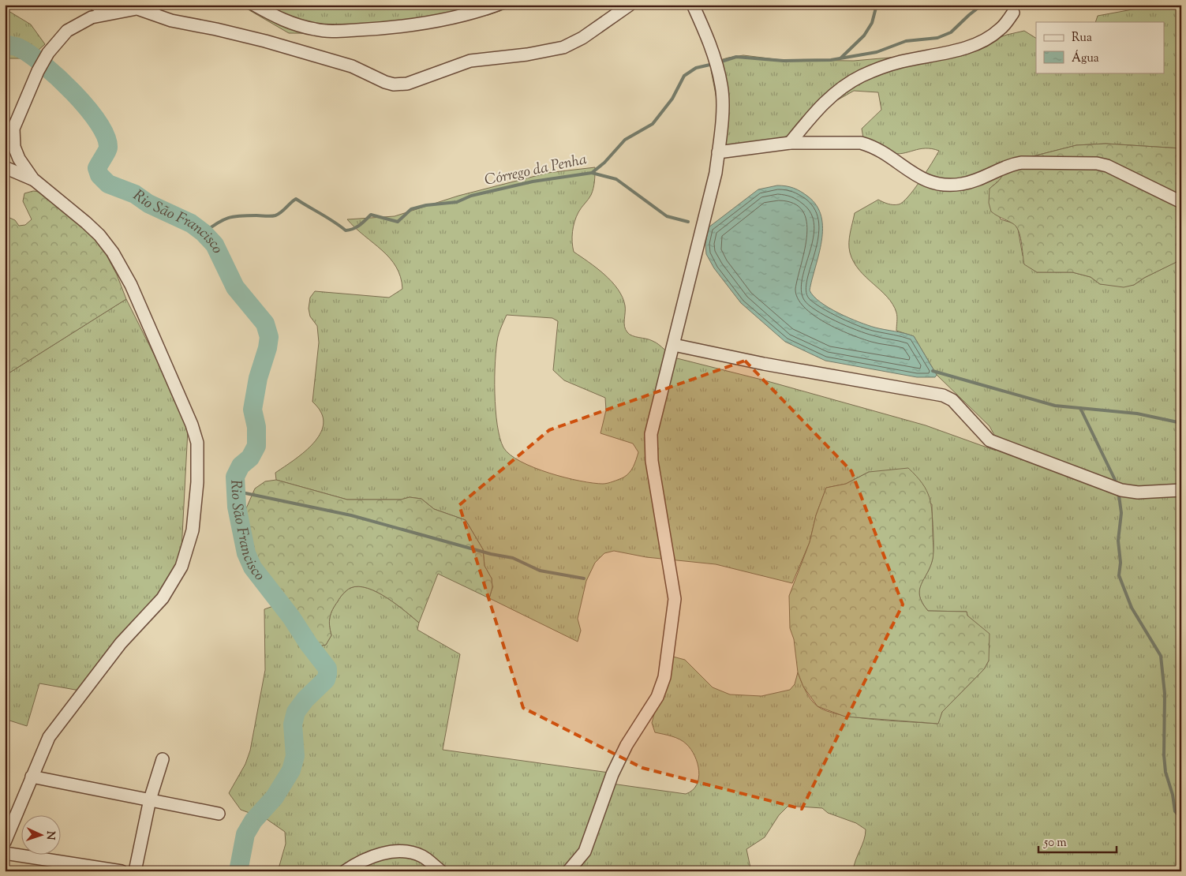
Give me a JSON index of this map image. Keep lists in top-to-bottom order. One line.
{"water":["Córrego da Penha","Rio São Francisco"],"legend":["Rua","Água"],"scale_bar":"50 m","north":"right"}
